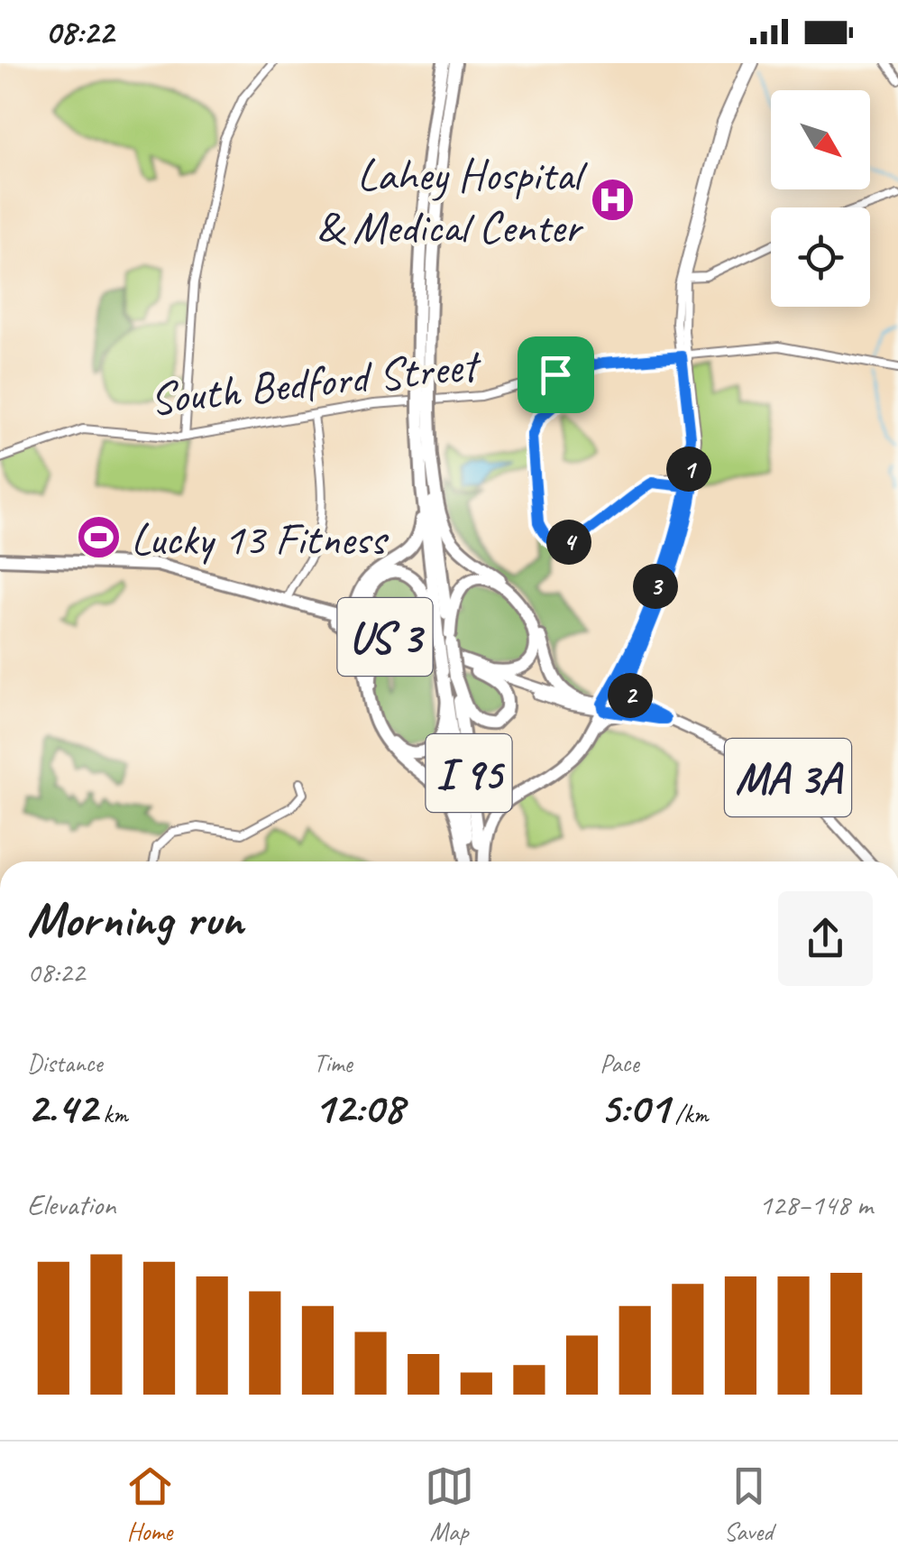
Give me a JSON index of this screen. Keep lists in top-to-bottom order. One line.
{"streets":{"highway":["US 3","I 95","MA 3A"],"main road":["South Bedford Street"]},"crossings":[["US 3","I 95"],["US 3","MA 3A"]],"places":{"hospital":["Lahey Hospital & Medical Center"],"sports":["Lucky 13 Fitness"]},"north":"bottom right","page":{"status":"08:22","pins":["1","4","3","2"],"heading":["Morning run","08:22"],"stats":[["Distance","2.42 km"],["Time","12:08"],["Pace","5:01 /km"]],"chart":["Elevation","128–148 m"],"tabs":["Home","Map","Saved"]}}
